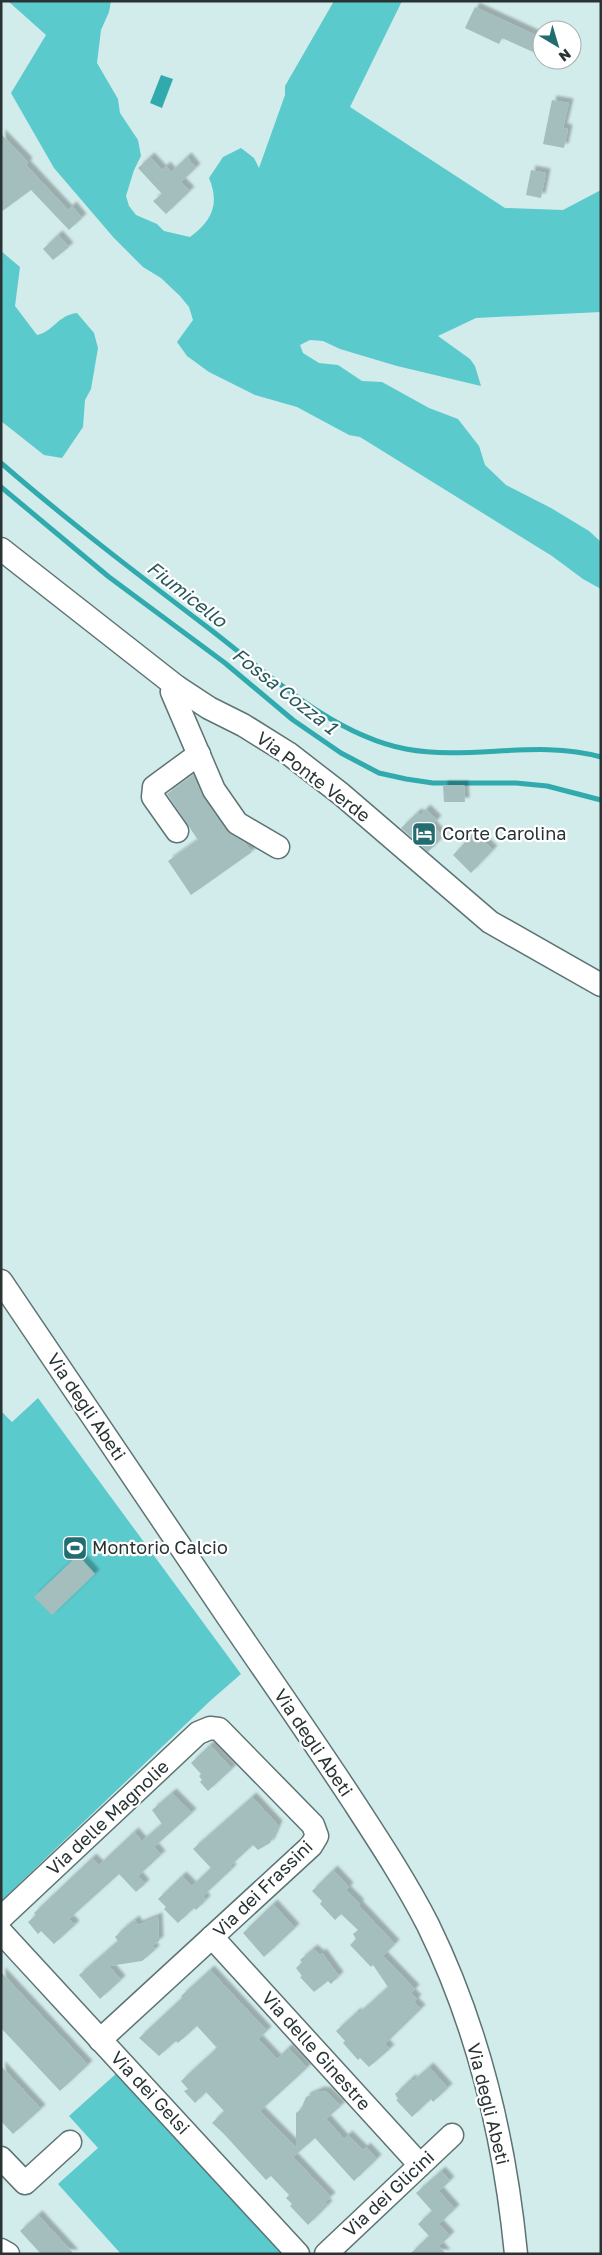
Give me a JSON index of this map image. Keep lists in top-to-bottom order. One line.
{"streets":{"street":["Via Ponte Verde","Via degli Abeti","Via delle Magnolie","Via dei Frassini","Via delle Ginestre","Via dei Gelsi","Via dei Glicini"]},"crossings":[["Via delle Magnolie","Via dei Frassini"],["Via dei Frassini","Via delle Ginestre"],["Via dei Frassini","Via dei Gelsi"],["Via delle Ginestre","Via dei Glicini"]],"water":["Fiumicello","Fossa Cozza 1"],"places":{"hotel":["Corte Carolina"],"sports":["Montorio Calcio"]},"north":"bottom right"}
